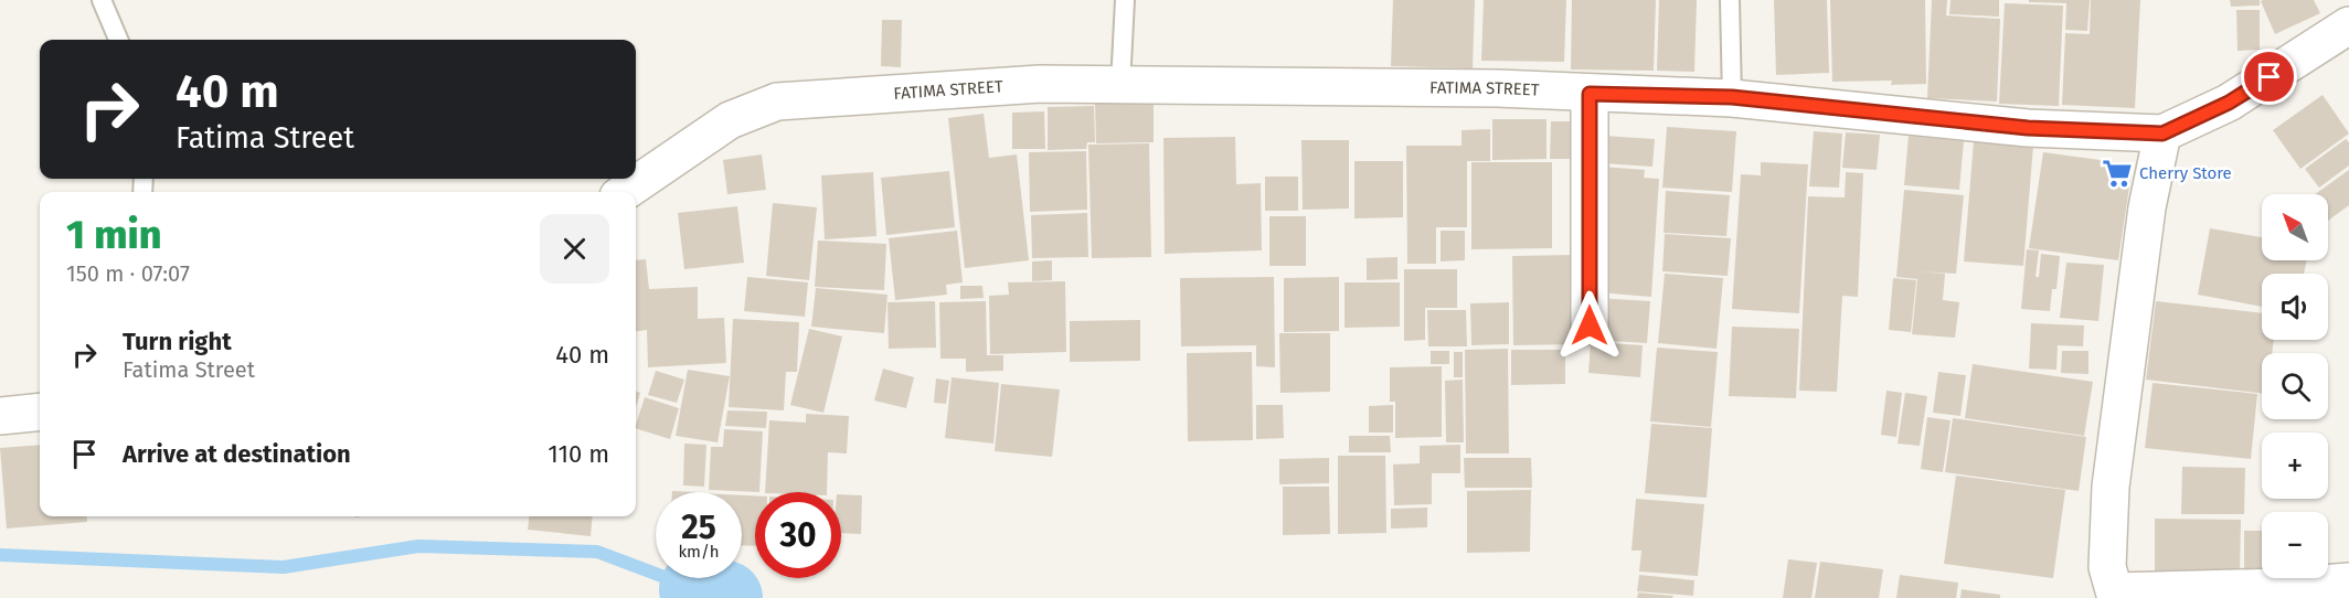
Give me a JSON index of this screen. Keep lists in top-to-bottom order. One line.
{"streets":{"street":["FATIMA STREET"]},"places":{"supermarket":["Cherry Store"]},"north":"top left","page":{"turn":["40 m","Fatima Street"],"heading":["1 min","150 m · 07:07"],"map_buttons":["+","−"],"list":[{"name":"Turn right","note":"Fatima Street","value":"40 m"},{"name":"Arrive at destination","value":"110 m"}],"speed":"25 km/h","limit":"30"}}
